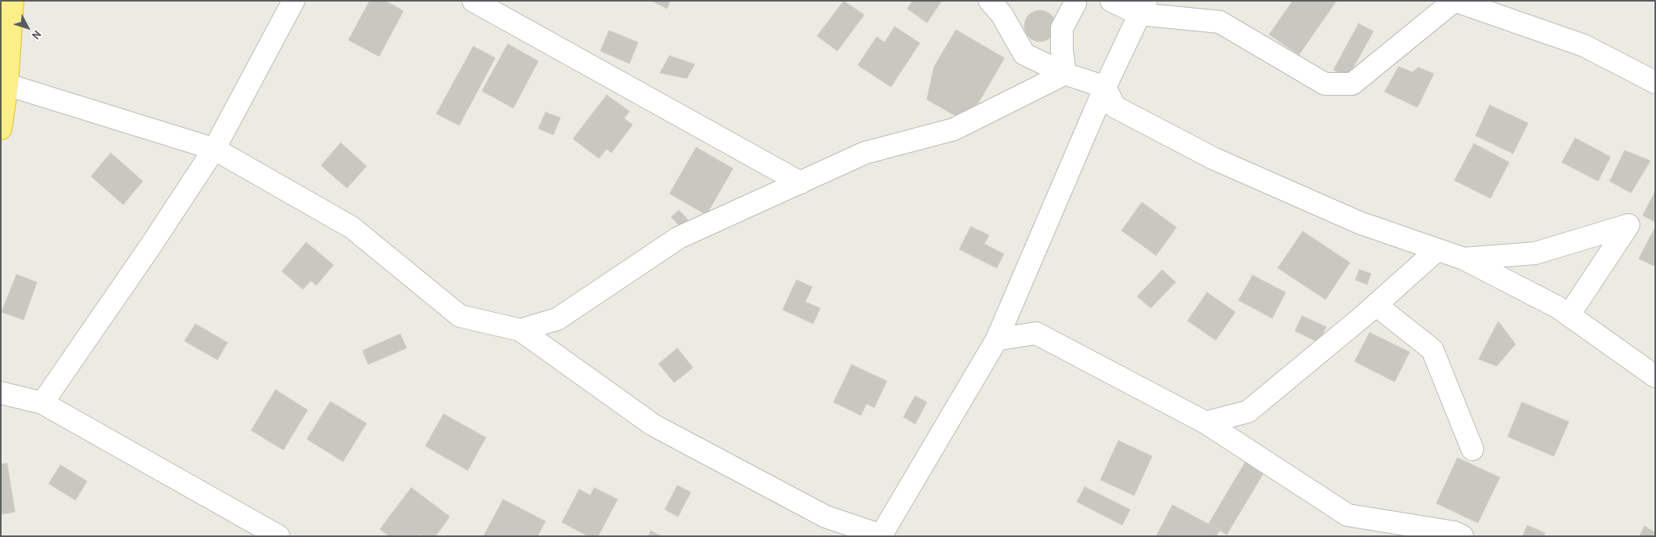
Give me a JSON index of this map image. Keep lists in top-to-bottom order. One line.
{"north":"bottom right"}
